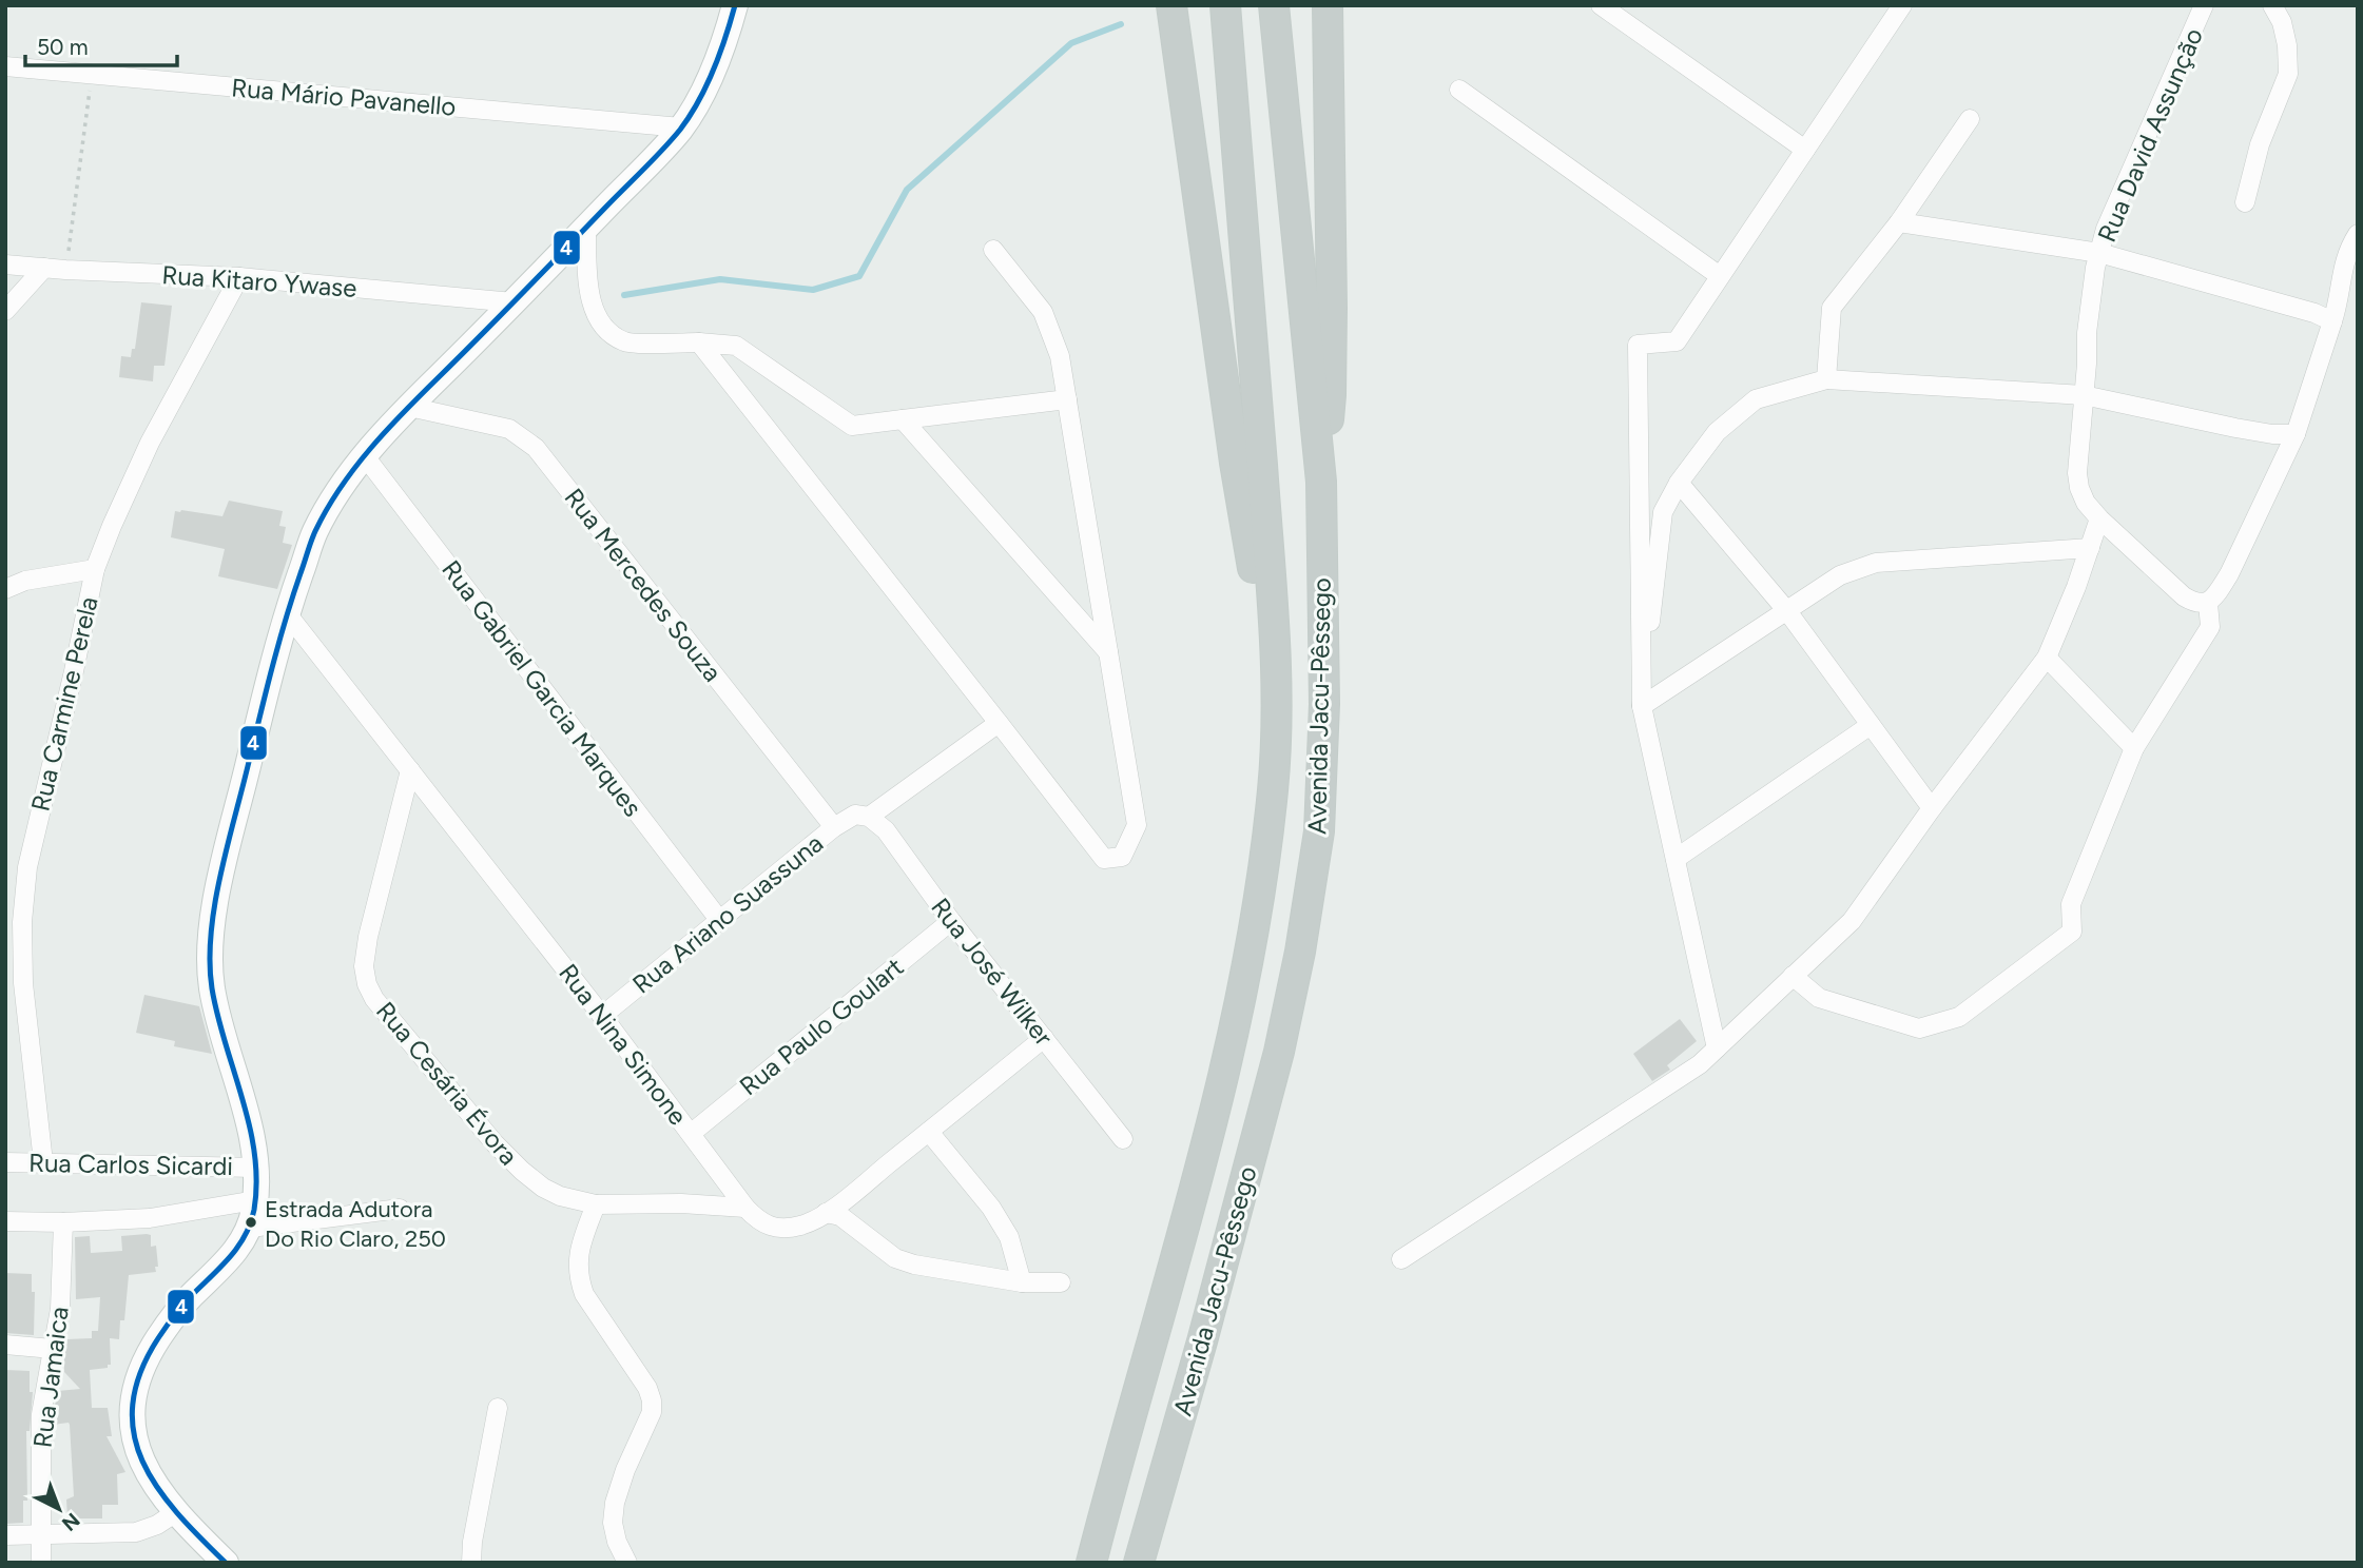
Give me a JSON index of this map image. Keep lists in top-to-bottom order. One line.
{"streets":{"highway":["Avenida Jacu-Pêssego"],"street":["Rua Mário Pavanello","Rua David Assunção","Rua Kitaro Ywase","Rua Mercedes Souza","Rua Gabriel Garcia Marques","Rua Carmine Perela","Rua Ariano Suassuna","Rua José Wilker","Rua Paulo Goulart","Rua Nina Simone","Rua Cesária Évora","Rua Carlos Sicardi","Rua Jamaica"]},"crossings":[["Rua Kitaro Ywase","Rua Carmine Perela"],["Rua Mercedes Souza","Rua Ariano Suassuna"],["Rua Gabriel Garcia Marques","Rua Ariano Suassuna"],["Rua Carmine Perela","Rua Carlos Sicardi"],["Rua Ariano Suassuna","Rua José Wilker"],["Rua Ariano Suassuna","Rua Nina Simone"],["Rua José Wilker","Rua Paulo Goulart"],["Rua José Wilker","Rua Nina Simone"],["Rua Paulo Goulart","Rua Nina Simone"],["Rua Nina Simone","Rua Cesária Évora"]],"places":["Estrada Adutora Do Rio Claro, 250"],"lines":["transit line 4"],"scale_bar":"50 m","north":"bottom right"}
